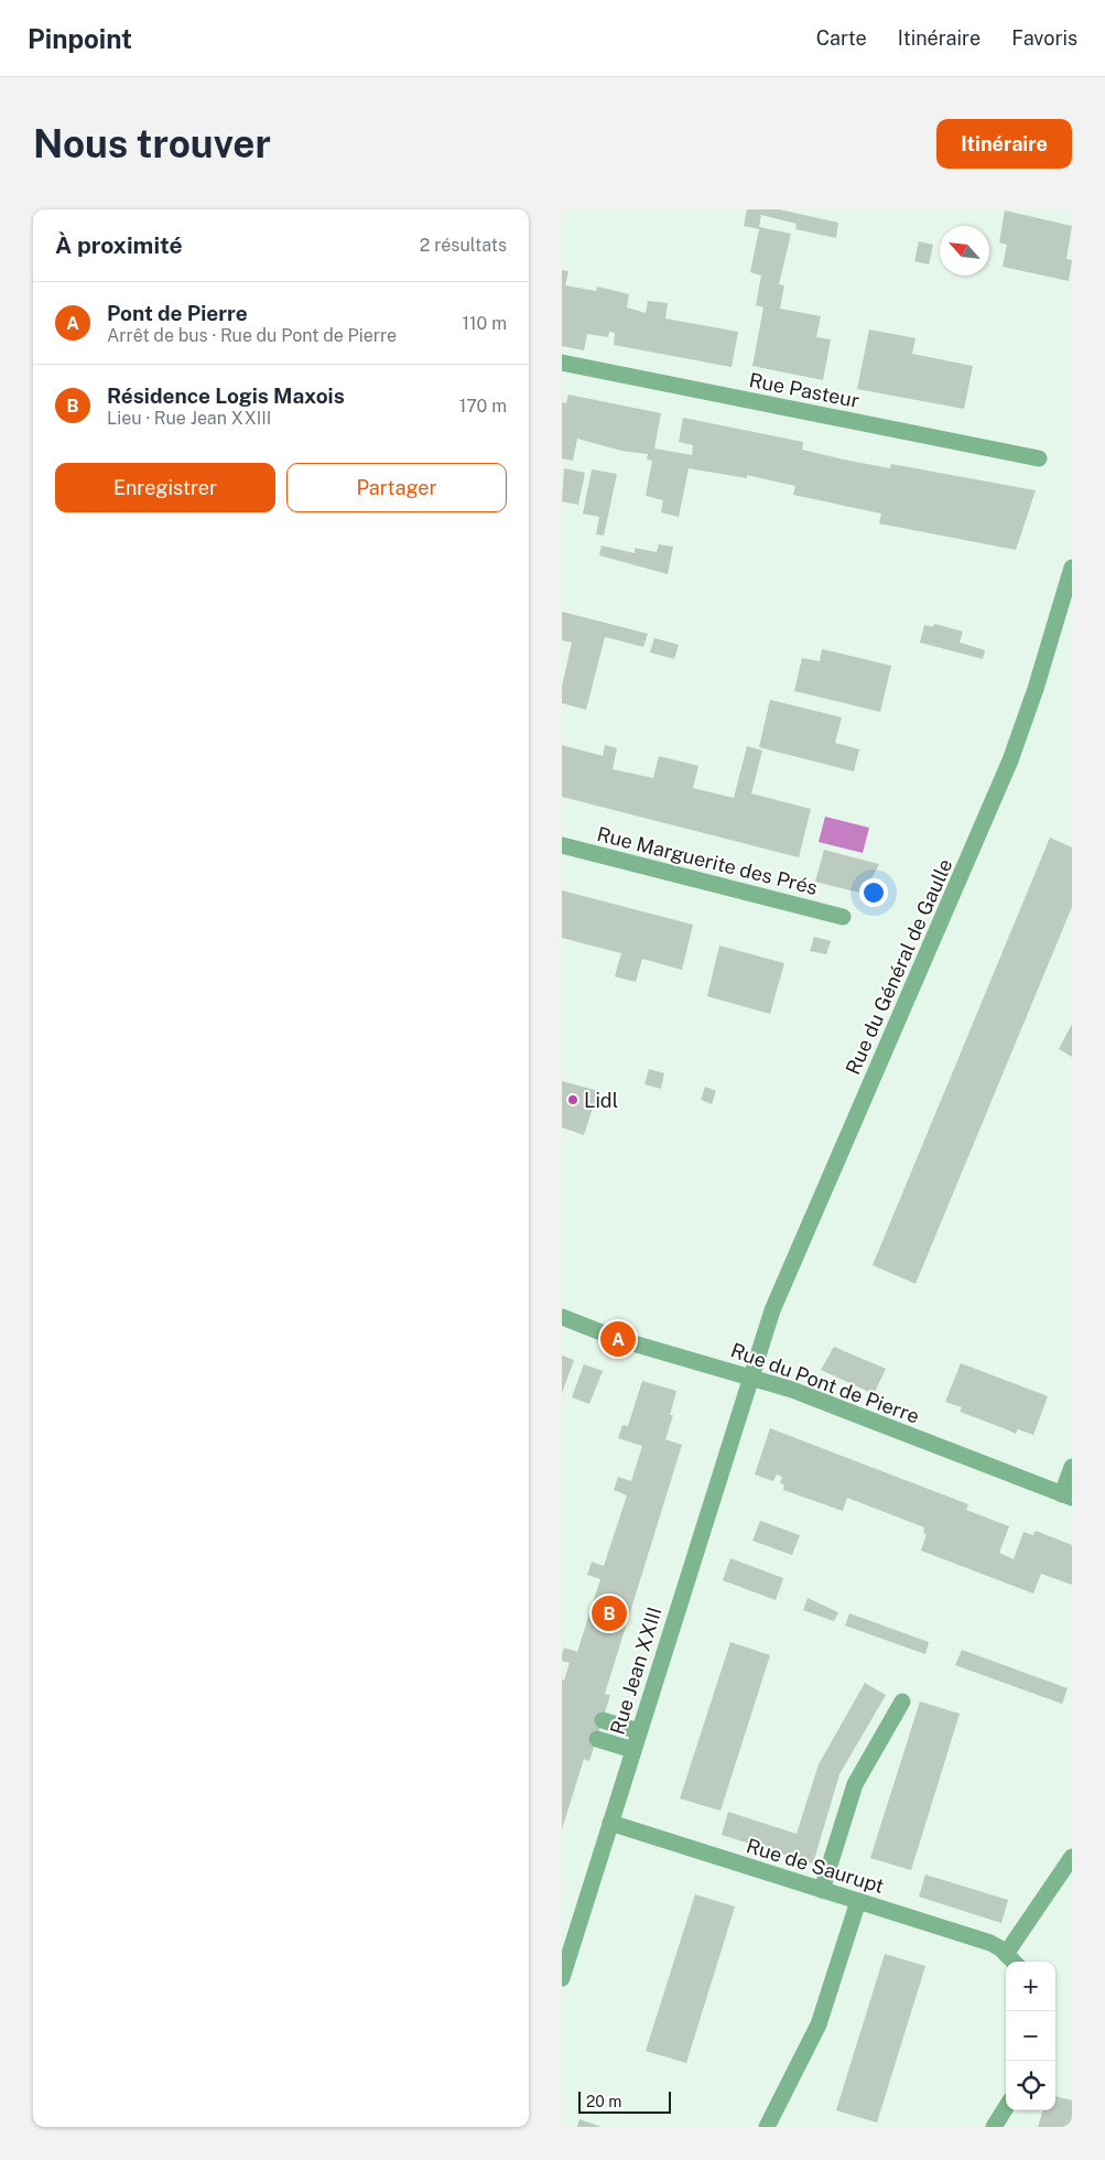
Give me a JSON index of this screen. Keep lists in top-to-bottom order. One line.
{"streets":{"street":["Rue Pasteur","Rue Marguerite des Prés","Rue du Général de Gaulle","Rue du Pont de Pierre","Rue Jean XXIII","Rue de Saurupt"]},"crossings":[["Rue du Général de Gaulle","Rue du Pont de Pierre"],["Rue du Général de Gaulle","Rue Jean XXIII"],["Rue du Pont de Pierre","Rue Jean XXIII"],["Rue Jean XXIII","Rue de Saurupt"]],"places":["Lidl"],"scale_bar":"20 m","north":"top left","page":{"header":"Pinpoint","nav":["Carte","Itinéraire","Favoris"],"buttons":["Itinéraire",["Enregistrer","Partager"]],"title":"Nous trouver","heading":["À proximité","2 résultats"],"list":[{"mark":"A","name":"Pont de Pierre","note":"Arrêt de bus · Rue du Pont de Pierre","value":"110 m"},{"mark":"B","name":"Résidence Logis Maxois","note":"Lieu · Rue Jean XXIII","value":"170 m"}],"pins":["A","B"],"map_buttons":["+","−"],"scale":"20 m"}}
